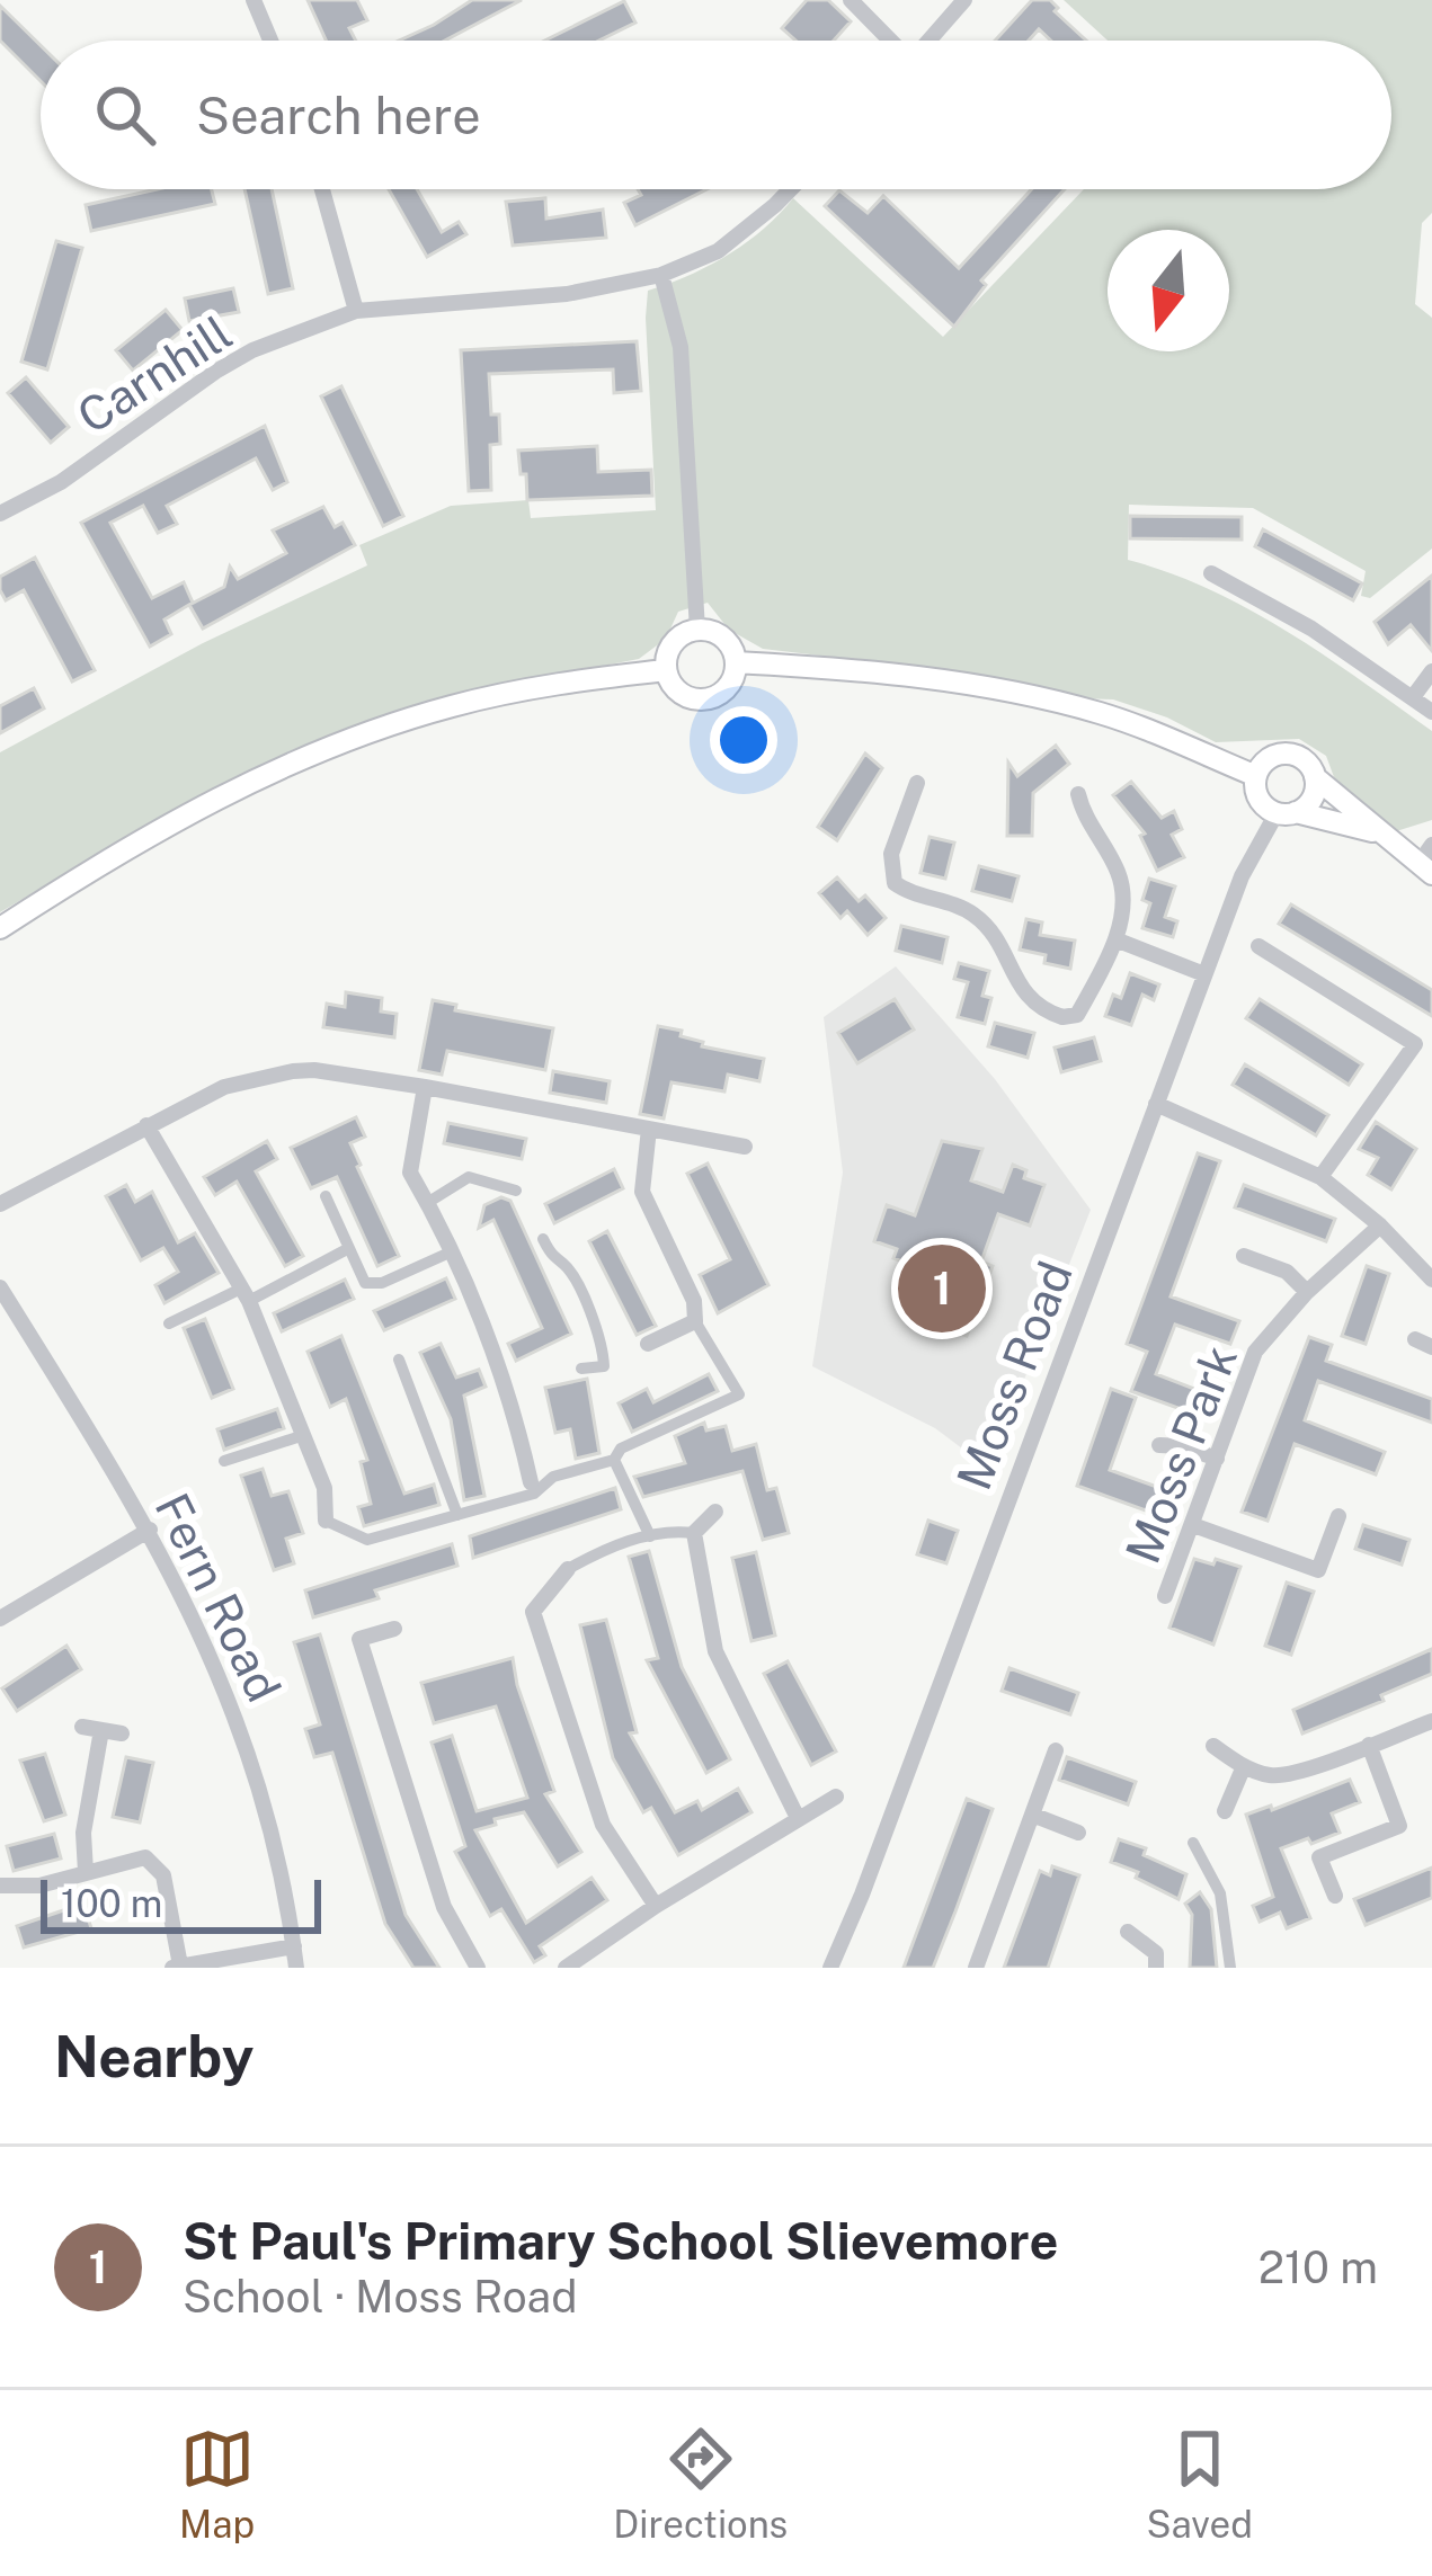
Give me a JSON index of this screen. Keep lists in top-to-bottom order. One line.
{"streets":{"street":["Carnhill","Moss Road","Moss Park","Fern Road"]},"scale_bar":"100 m","north":"bottom","page":{"search":"Search here","pins":"1","scale":"100 m","heading":"Nearby","list":[{"mark":"1","name":"St Paul's Primary School Slievemore","note":"School · Moss Road","value":"210 m"}],"nav":["Map","Directions","Saved"]}}
